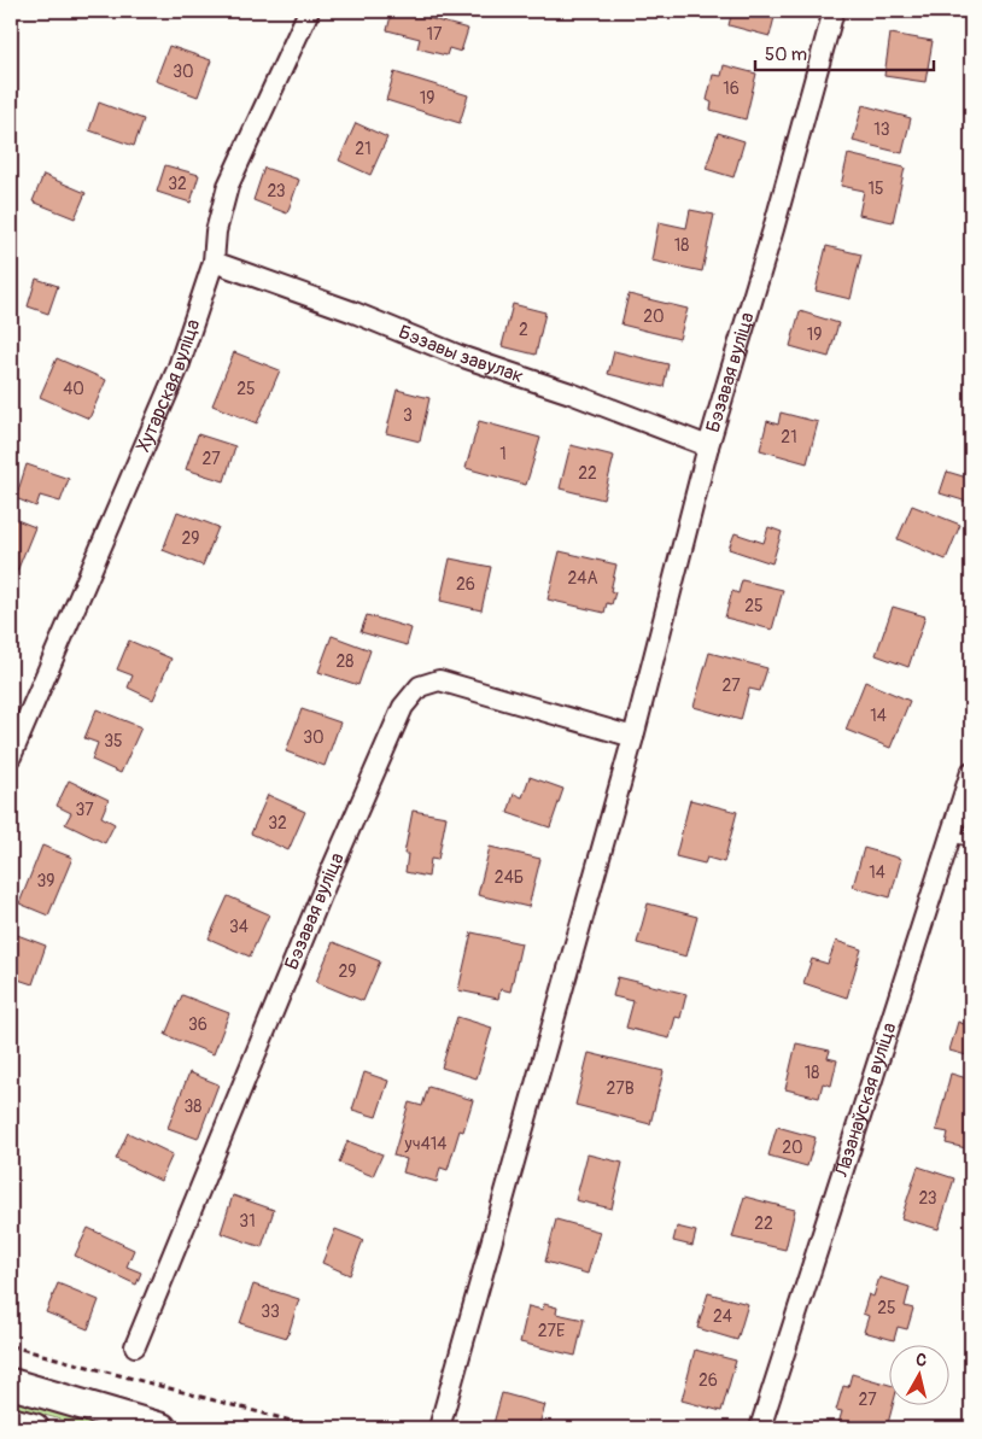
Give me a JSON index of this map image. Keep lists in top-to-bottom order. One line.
{"streets":{"street":["Бэзавы завулак","Бэзавая вуліца","Хутарская вуліца","Лазанаўская вуліца"]},"crossings":[["Бэзавы завулак","Бэзавая вуліца"],["Бэзавы завулак","Хутарская вуліца"]],"house_numbers":["17","30","16","19","13","21","32","15","23","18","20","2","19","40","25","3","21","1","27","22","29","24А","26","25","28","27","14","30","35","37","32","14","24Б","39","34","29","36","18","27В","38","уч414","20","23","31","22","25","33","24","27Е","26","27"],"scale_bar":"50 m","north":"top"}
